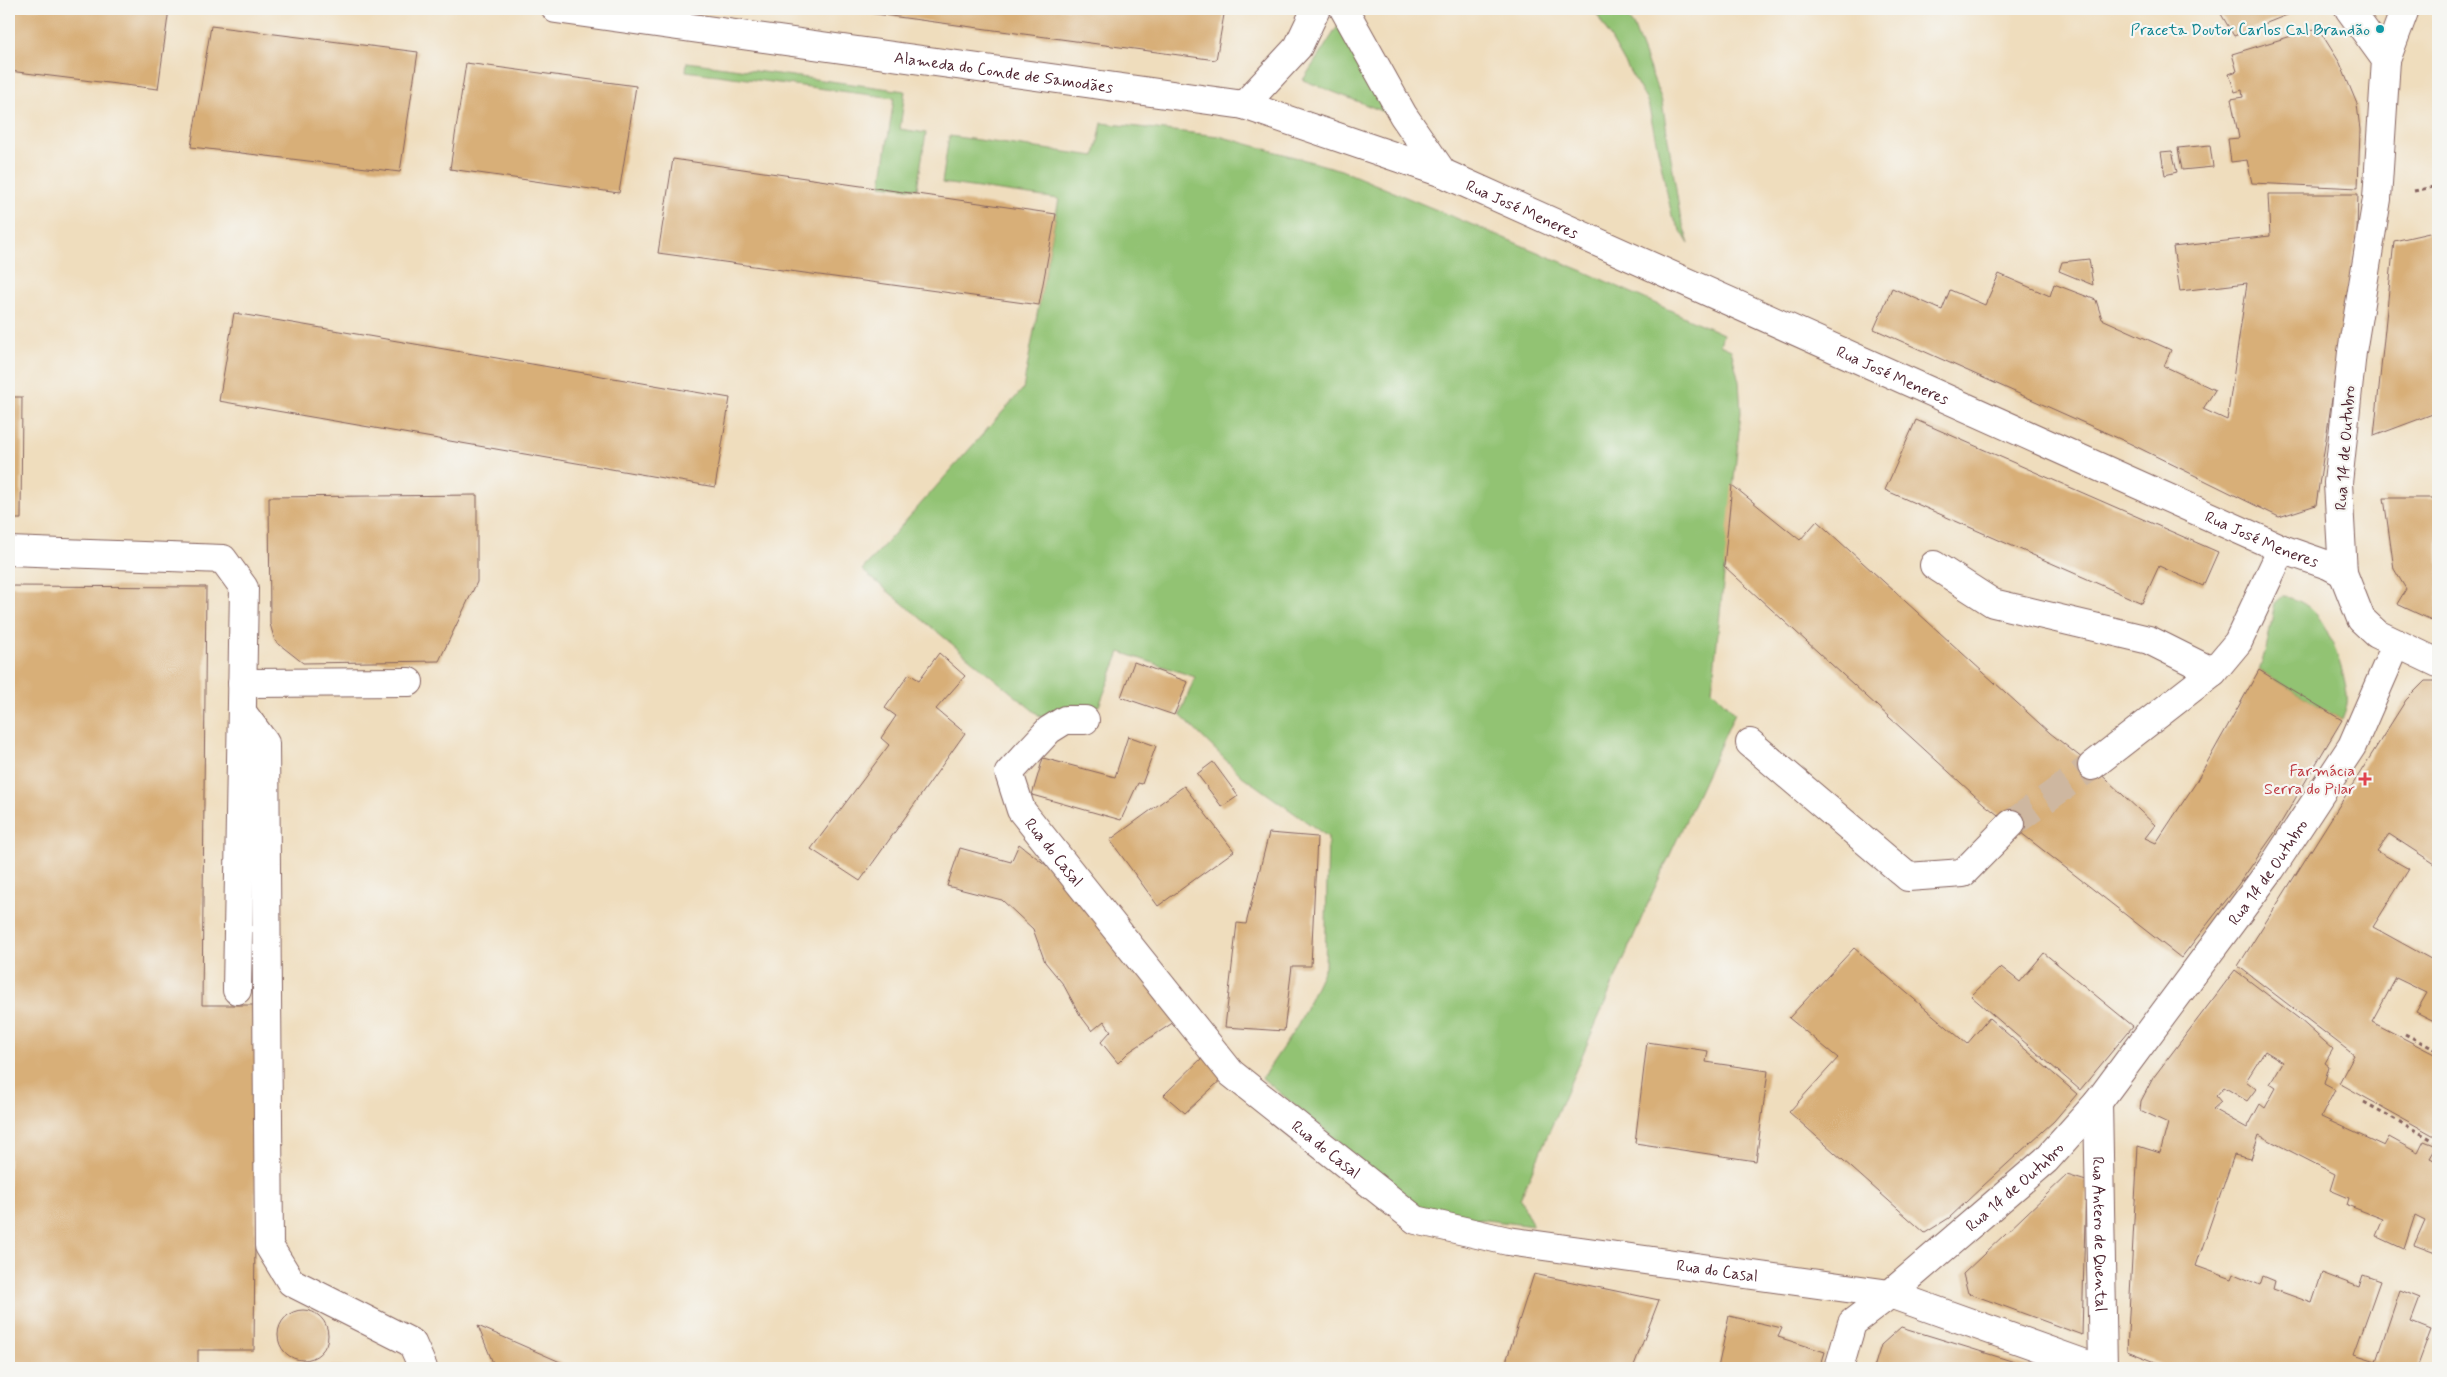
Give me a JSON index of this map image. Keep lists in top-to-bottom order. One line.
{"streets":{"street":["Alameda do Conde de Samodães","Rua José Meneres","Rua 14 de Outubro","Rua do Casal","Rua Antero de Quental"]},"crossings":[["Alameda do Conde de Samodães","Rua José Meneres"],["Rua José Meneres","Rua 14 de Outubro"],["Rua 14 de Outubro","Rua do Casal"],["Rua 14 de Outubro","Rua Antero de Quental"]],"places":{"other":["Praceta Doutor Carlos Cal Brandão"],"health":["Farmácia Serra do Pilar"]}}
